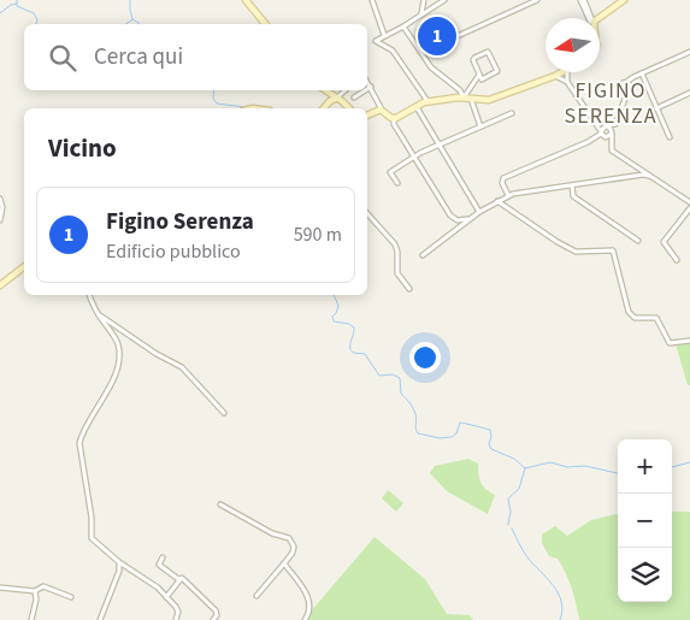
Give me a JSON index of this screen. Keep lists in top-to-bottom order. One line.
{"districts":["FIGINO SERENZA"],"north":"left","page":{"pins":"1","search":"Cerca qui","heading":"Vicino","list":[{"mark":"1","name":"Figino Serenza","note":"Edificio pubblico","value":"590 m"}],"map_buttons":["+","−"]}}
